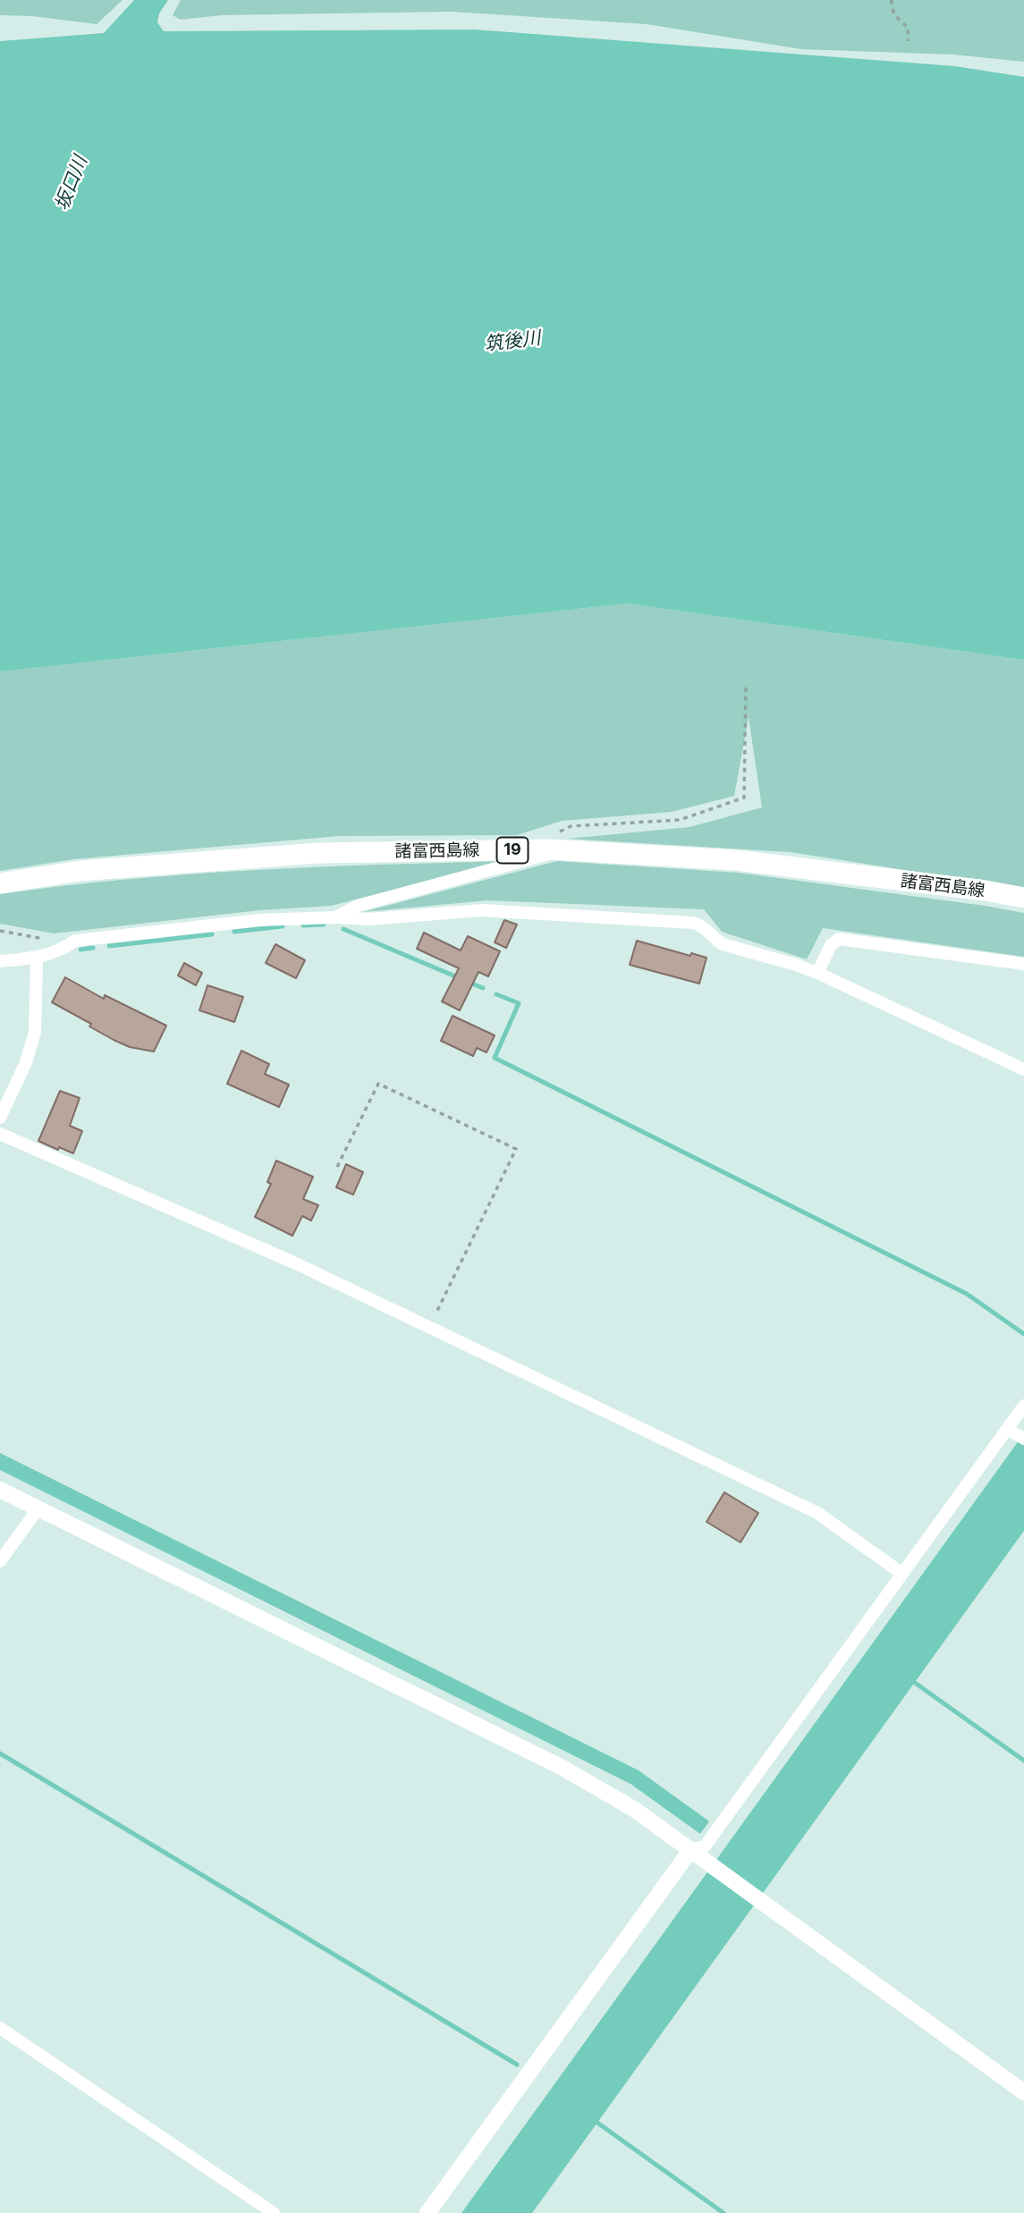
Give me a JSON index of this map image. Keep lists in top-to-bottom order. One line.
{"streets":{"main road":["19","諸富西島線"]},"water":["坂口川","筑後川"]}
